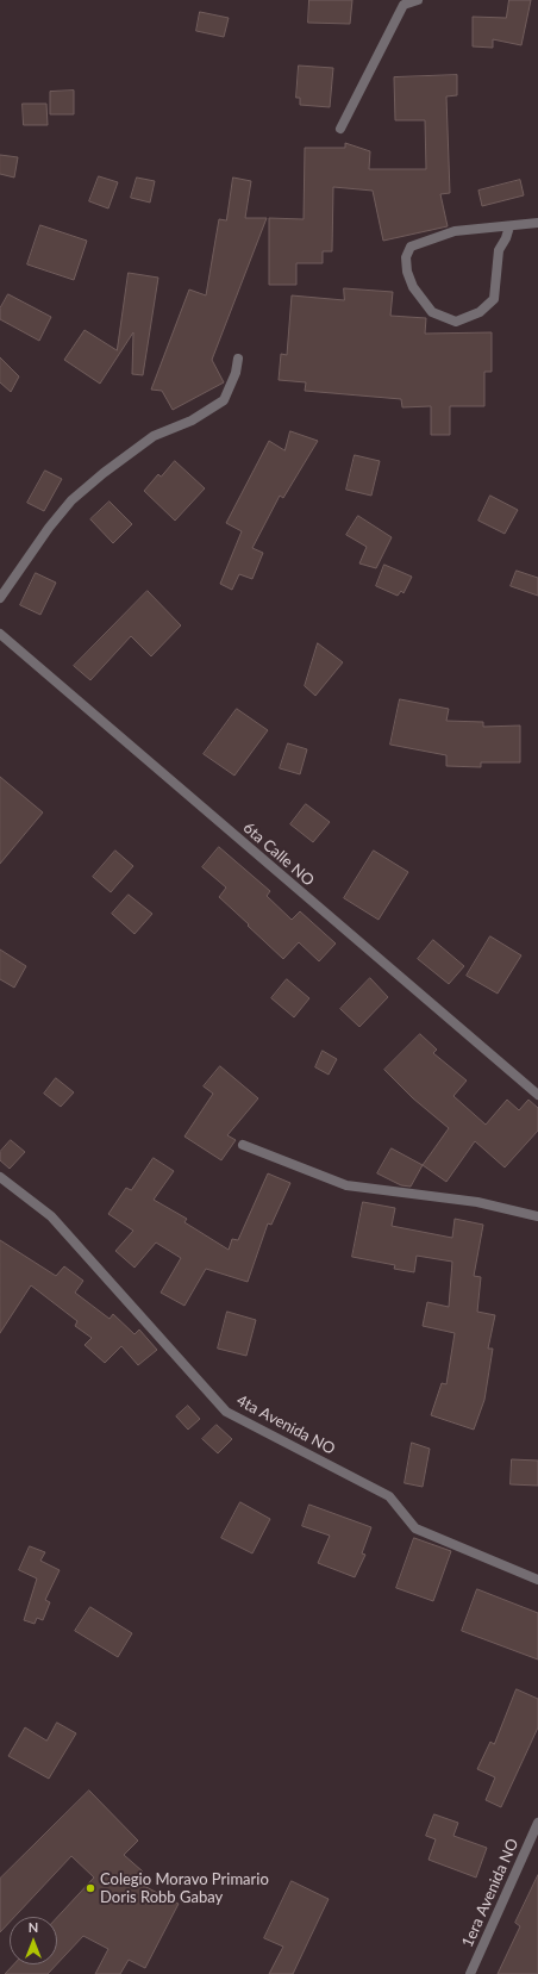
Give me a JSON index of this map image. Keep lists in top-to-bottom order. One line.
{"streets":{"street":["6ta Calle NO","4ta Avenida NO","1era Avenida NO"]},"places":["Colegio Moravo Primario Doris Robb Gabay"],"north":"top"}
